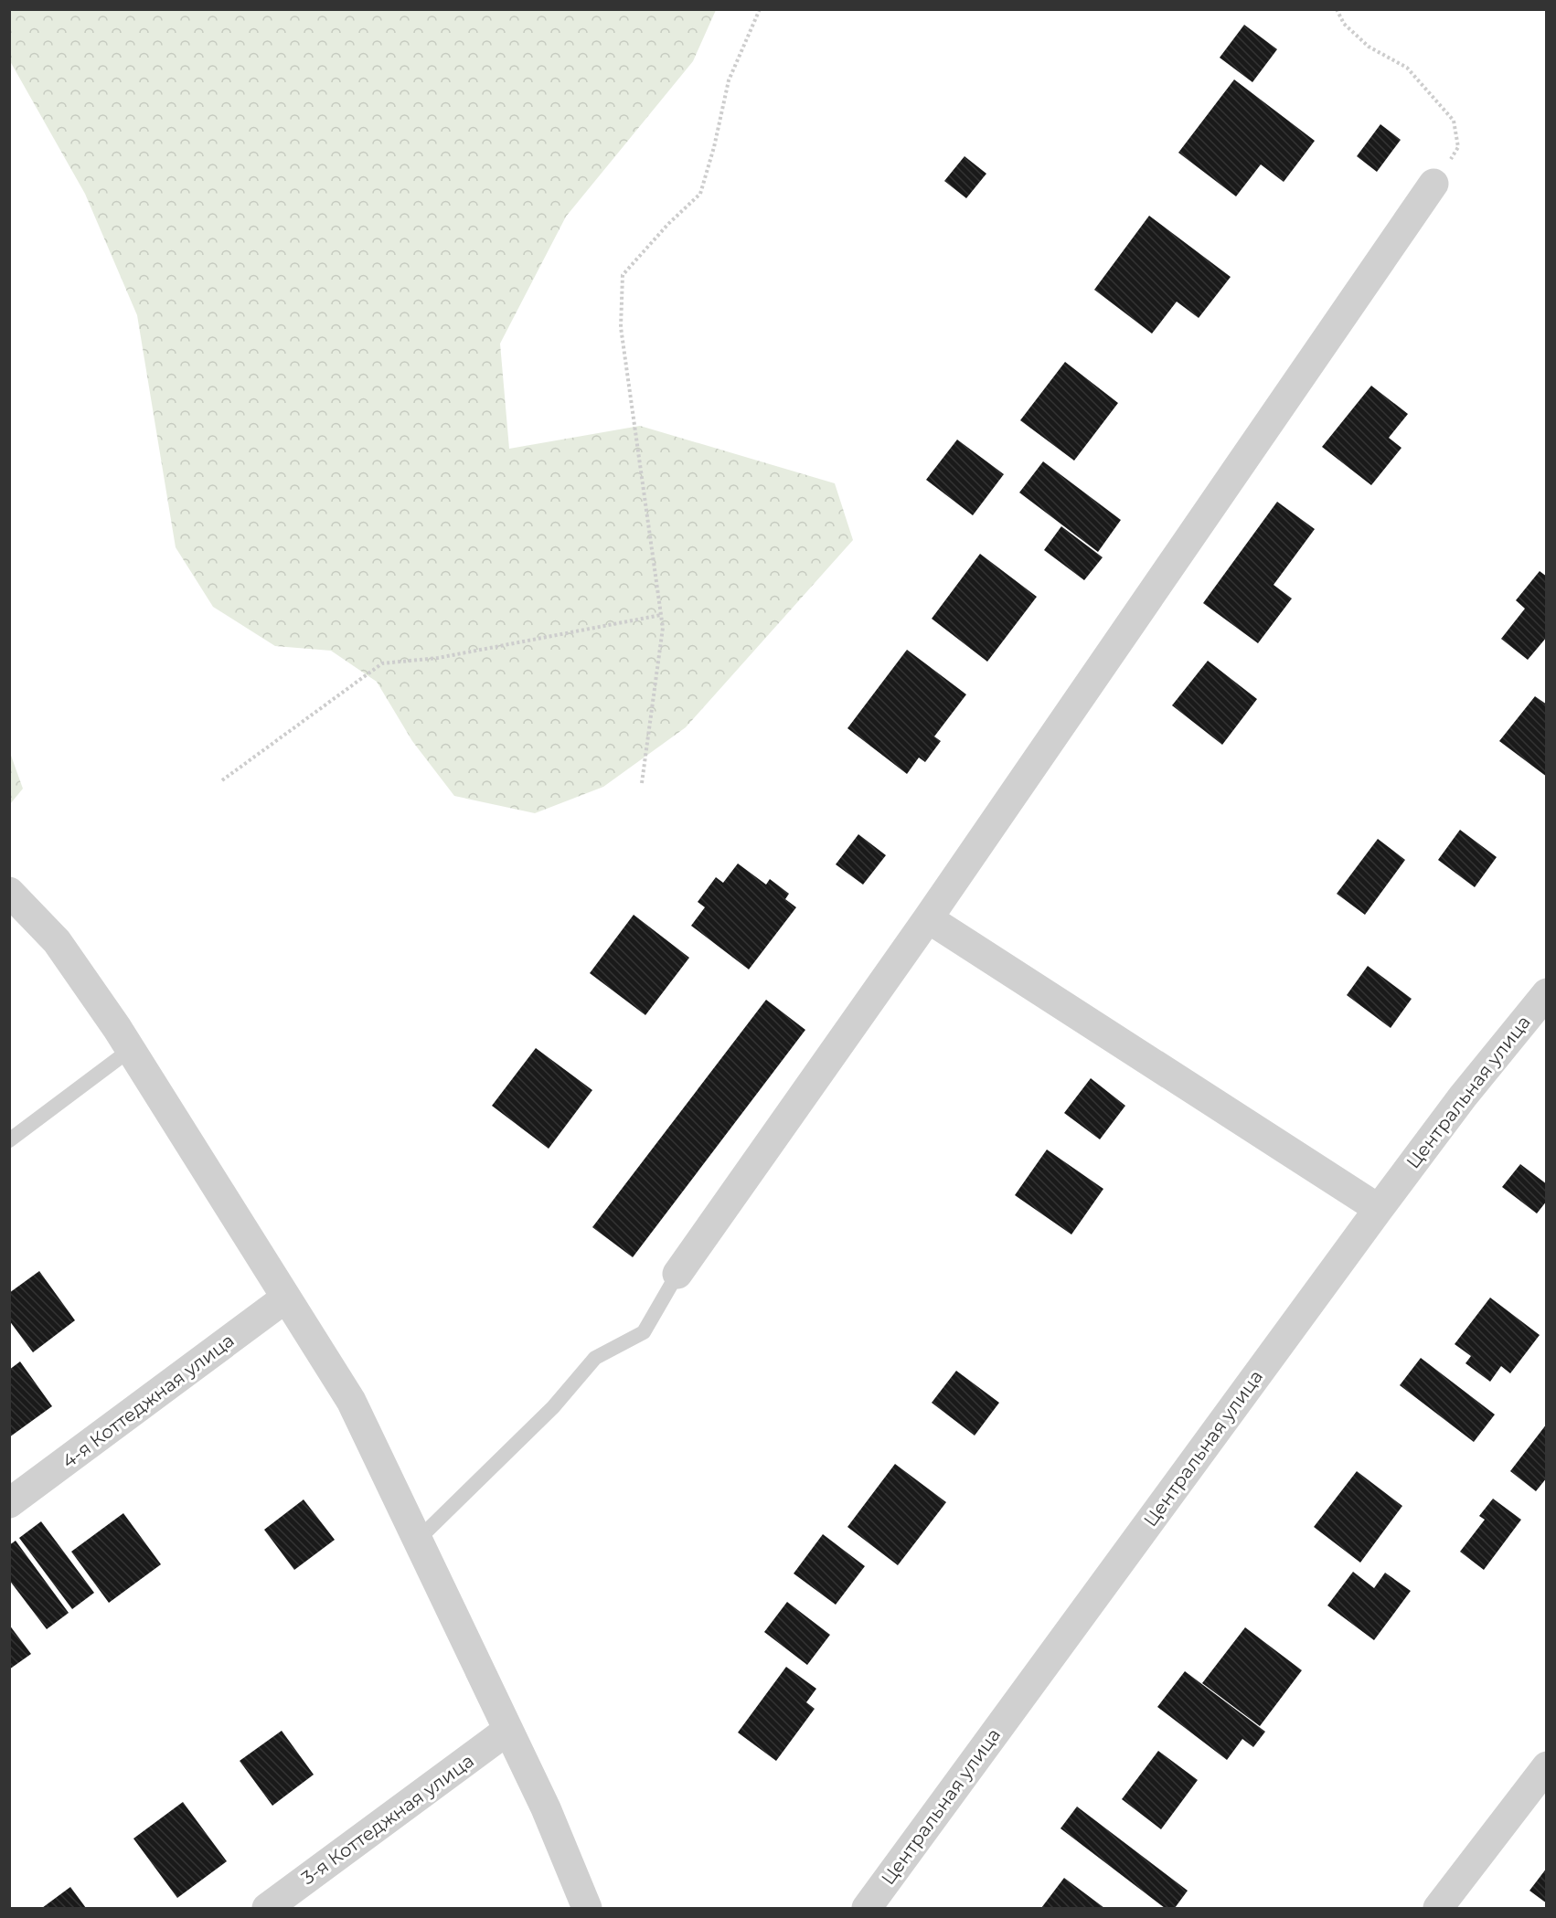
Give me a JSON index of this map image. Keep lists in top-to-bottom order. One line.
{"streets":{"street":["Центральная улица","4-я Коттеджная улица","3-я Коттеджная улица"]}}
